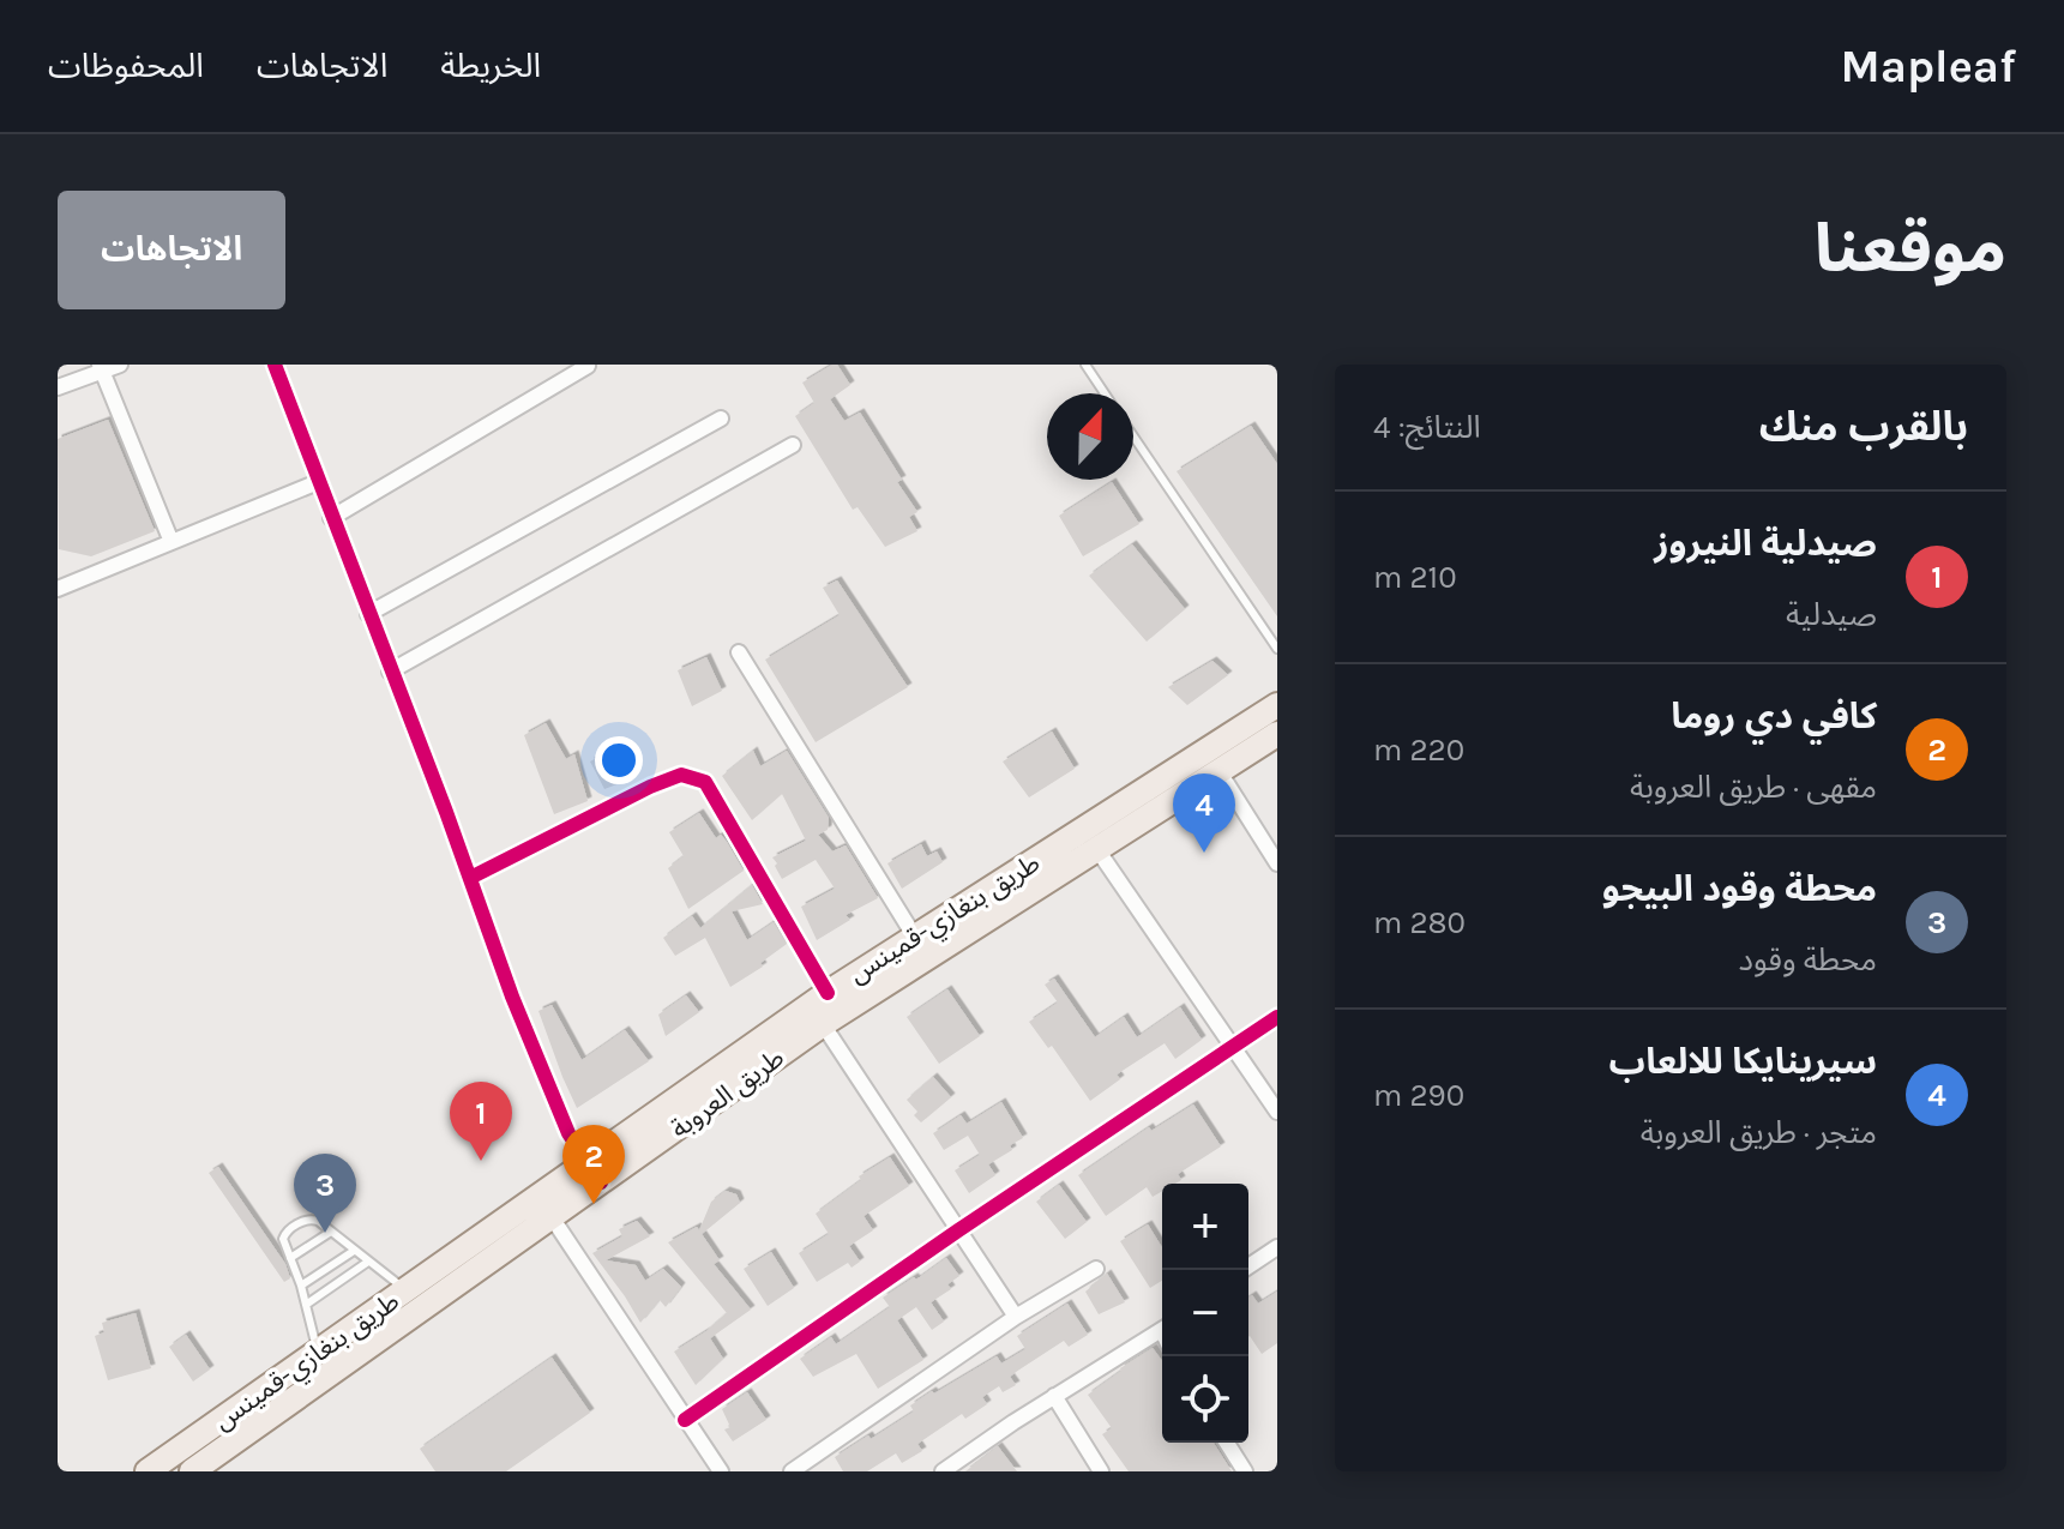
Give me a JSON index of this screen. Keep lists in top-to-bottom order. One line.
{"streets":{"main road":["طريق بنغازي-قمينس","طريق العروبة"]},"crossings":[["طريق بنغازي-قمينس","طريق العروبة"]],"north":"top","page":{"header":"Mapleaf","nav":["الخريطة","الاتجاهات","المحفوظات"],"title":"موقعنا","buttons":"الاتجاهات","heading":["بالقرب منك","النتائج: 4"],"list":[{"mark":"1","name":"صيدلية النيروز","note":"صيدلية","value":"210 m"},{"mark":"2","name":"كافي دي روما","note":"مقهى · طريق العروبة","value":"220 m"},{"mark":"3","name":"محطة وقود البيجو","note":"محطة وقود","value":"280 m"},{"mark":"4","name":"سيرينايكا للالعاب","note":"متجر · طريق العروبة","value":"290 m"}],"pins":["4","1","2","3"],"map_buttons":["+","−"]}}
